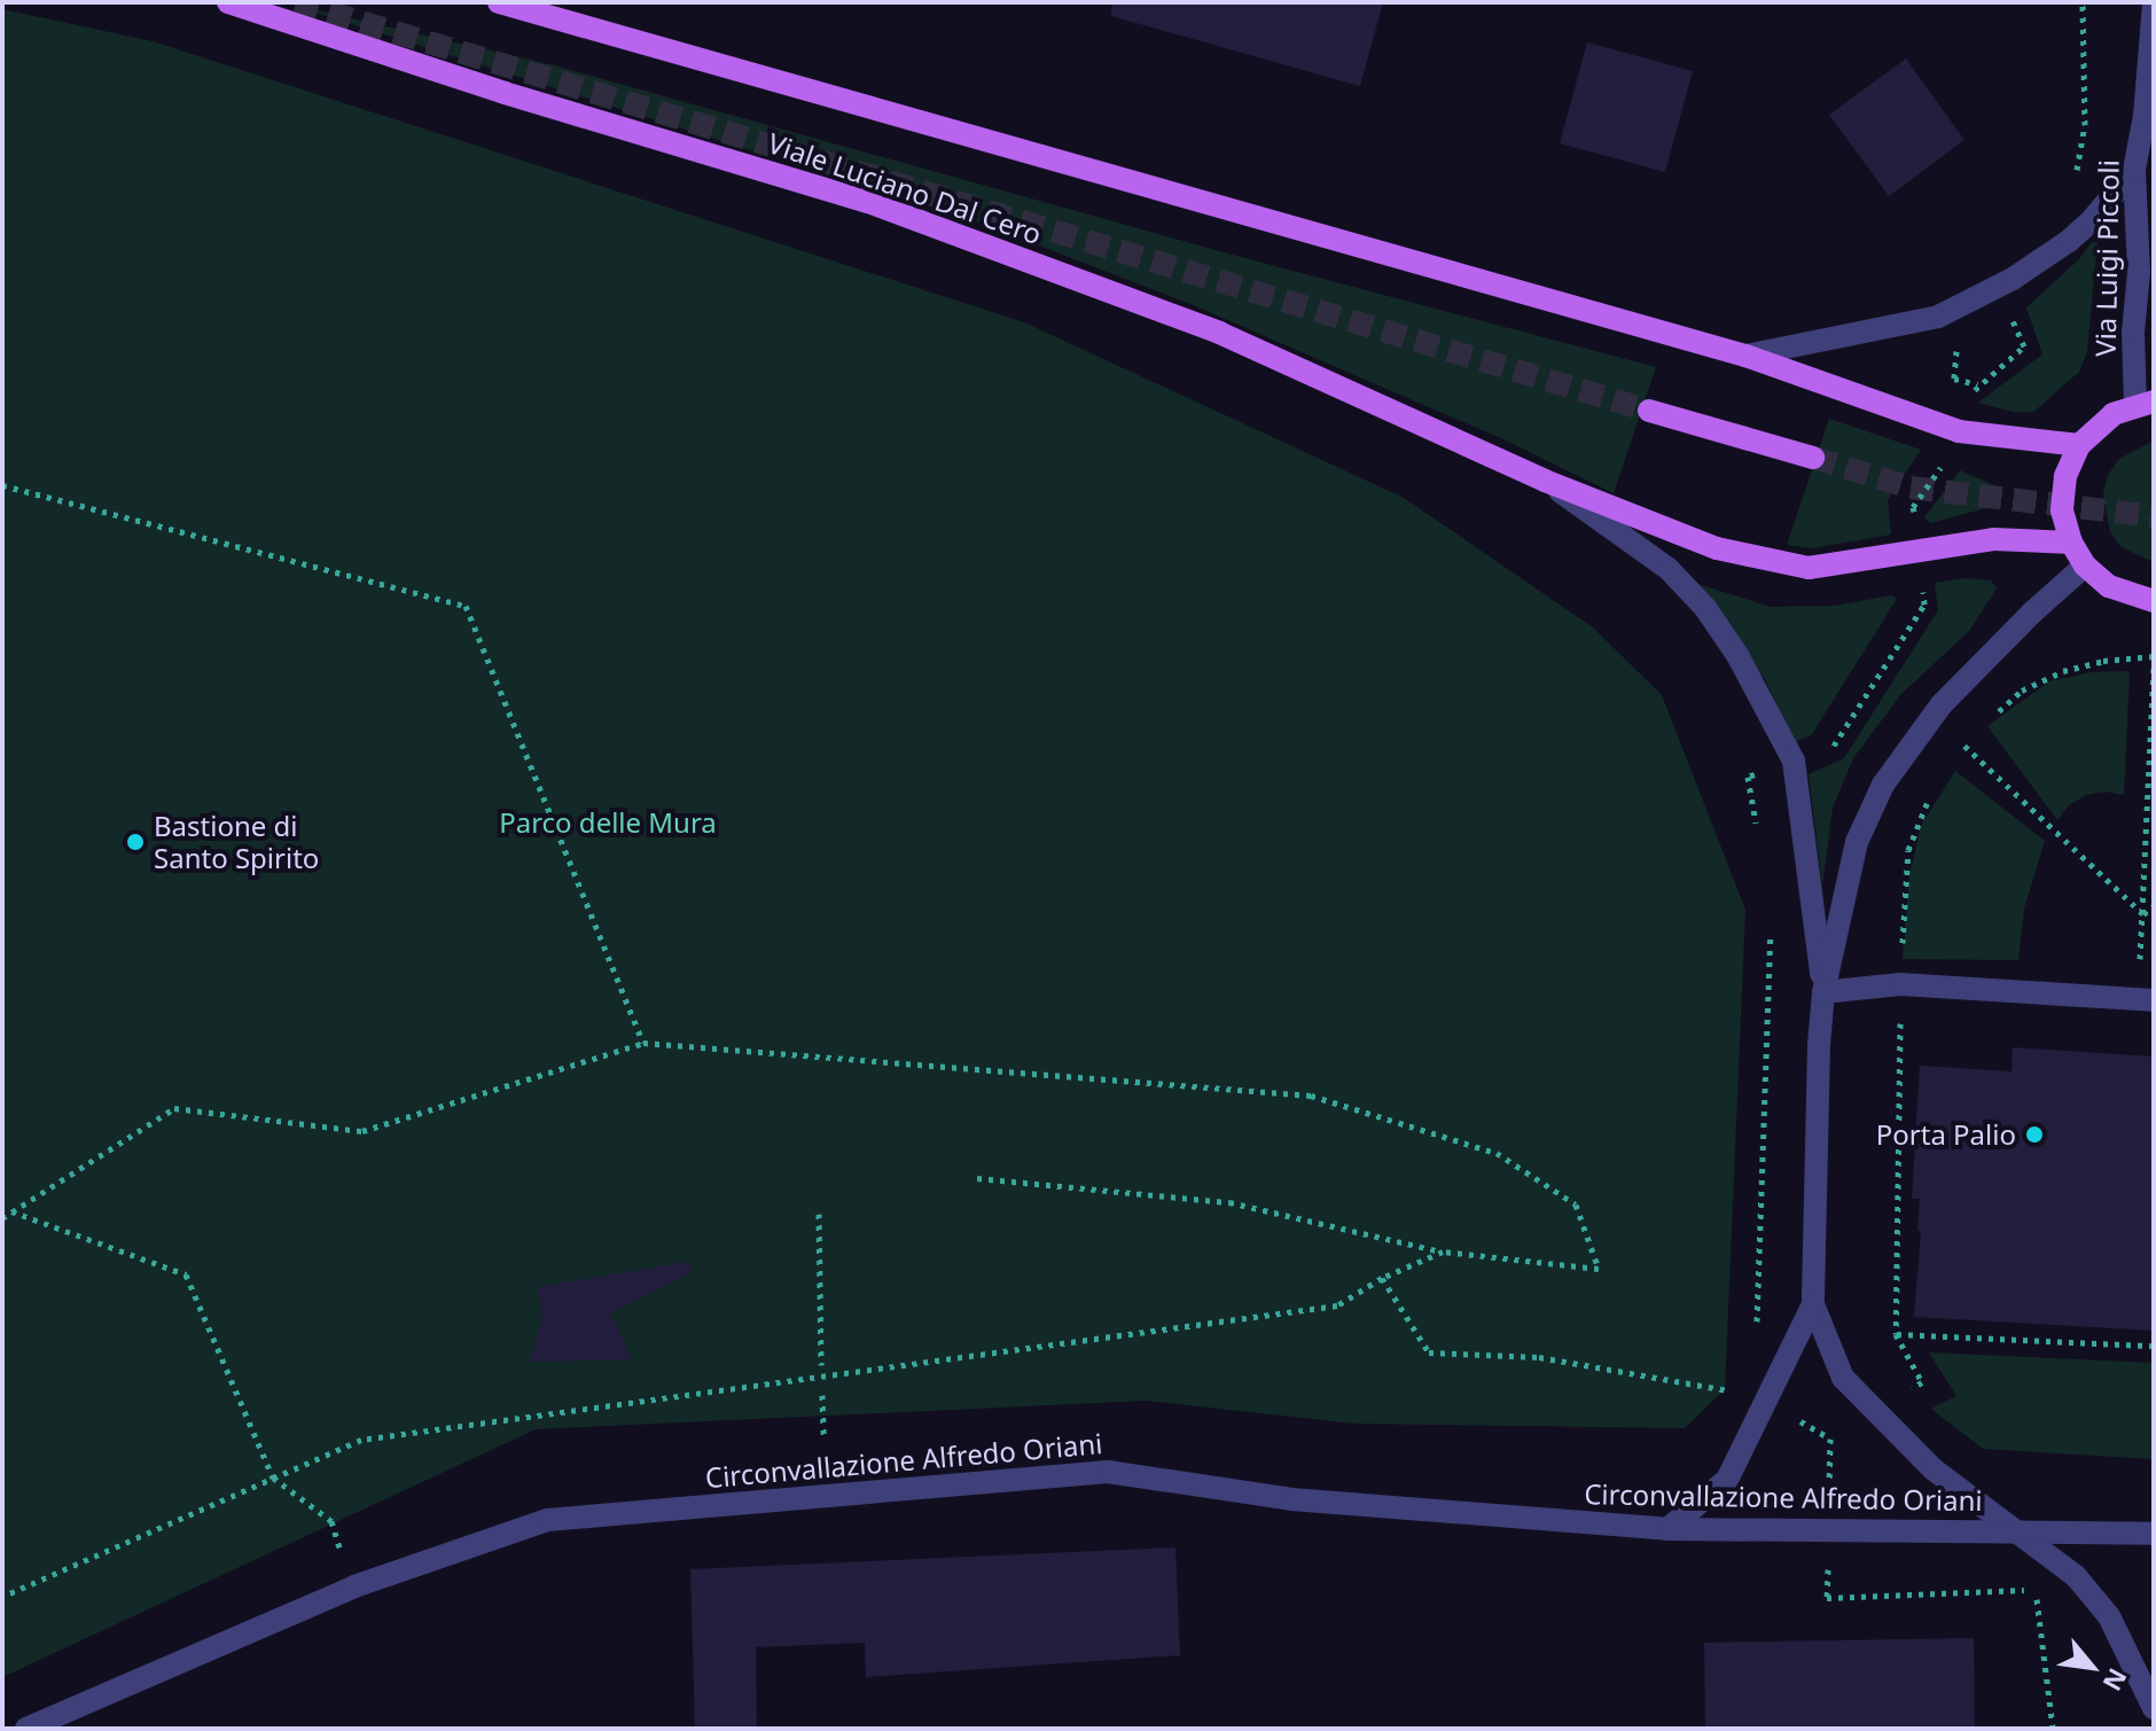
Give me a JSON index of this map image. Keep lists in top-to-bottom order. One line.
{"streets":{"main road":["Viale Luciano Dal Cero"],"street":["Via Luigi Piccoli","Circonvallazione Alfredo Oriani"]},"crossings":[["Viale Luciano Dal Cero","Circonvallazione Alfredo Oriani"]],"parks":["Parco delle Mura"],"places":["Bastione di Santo Spirito","Porta Palio"],"north":"bottom right"}
